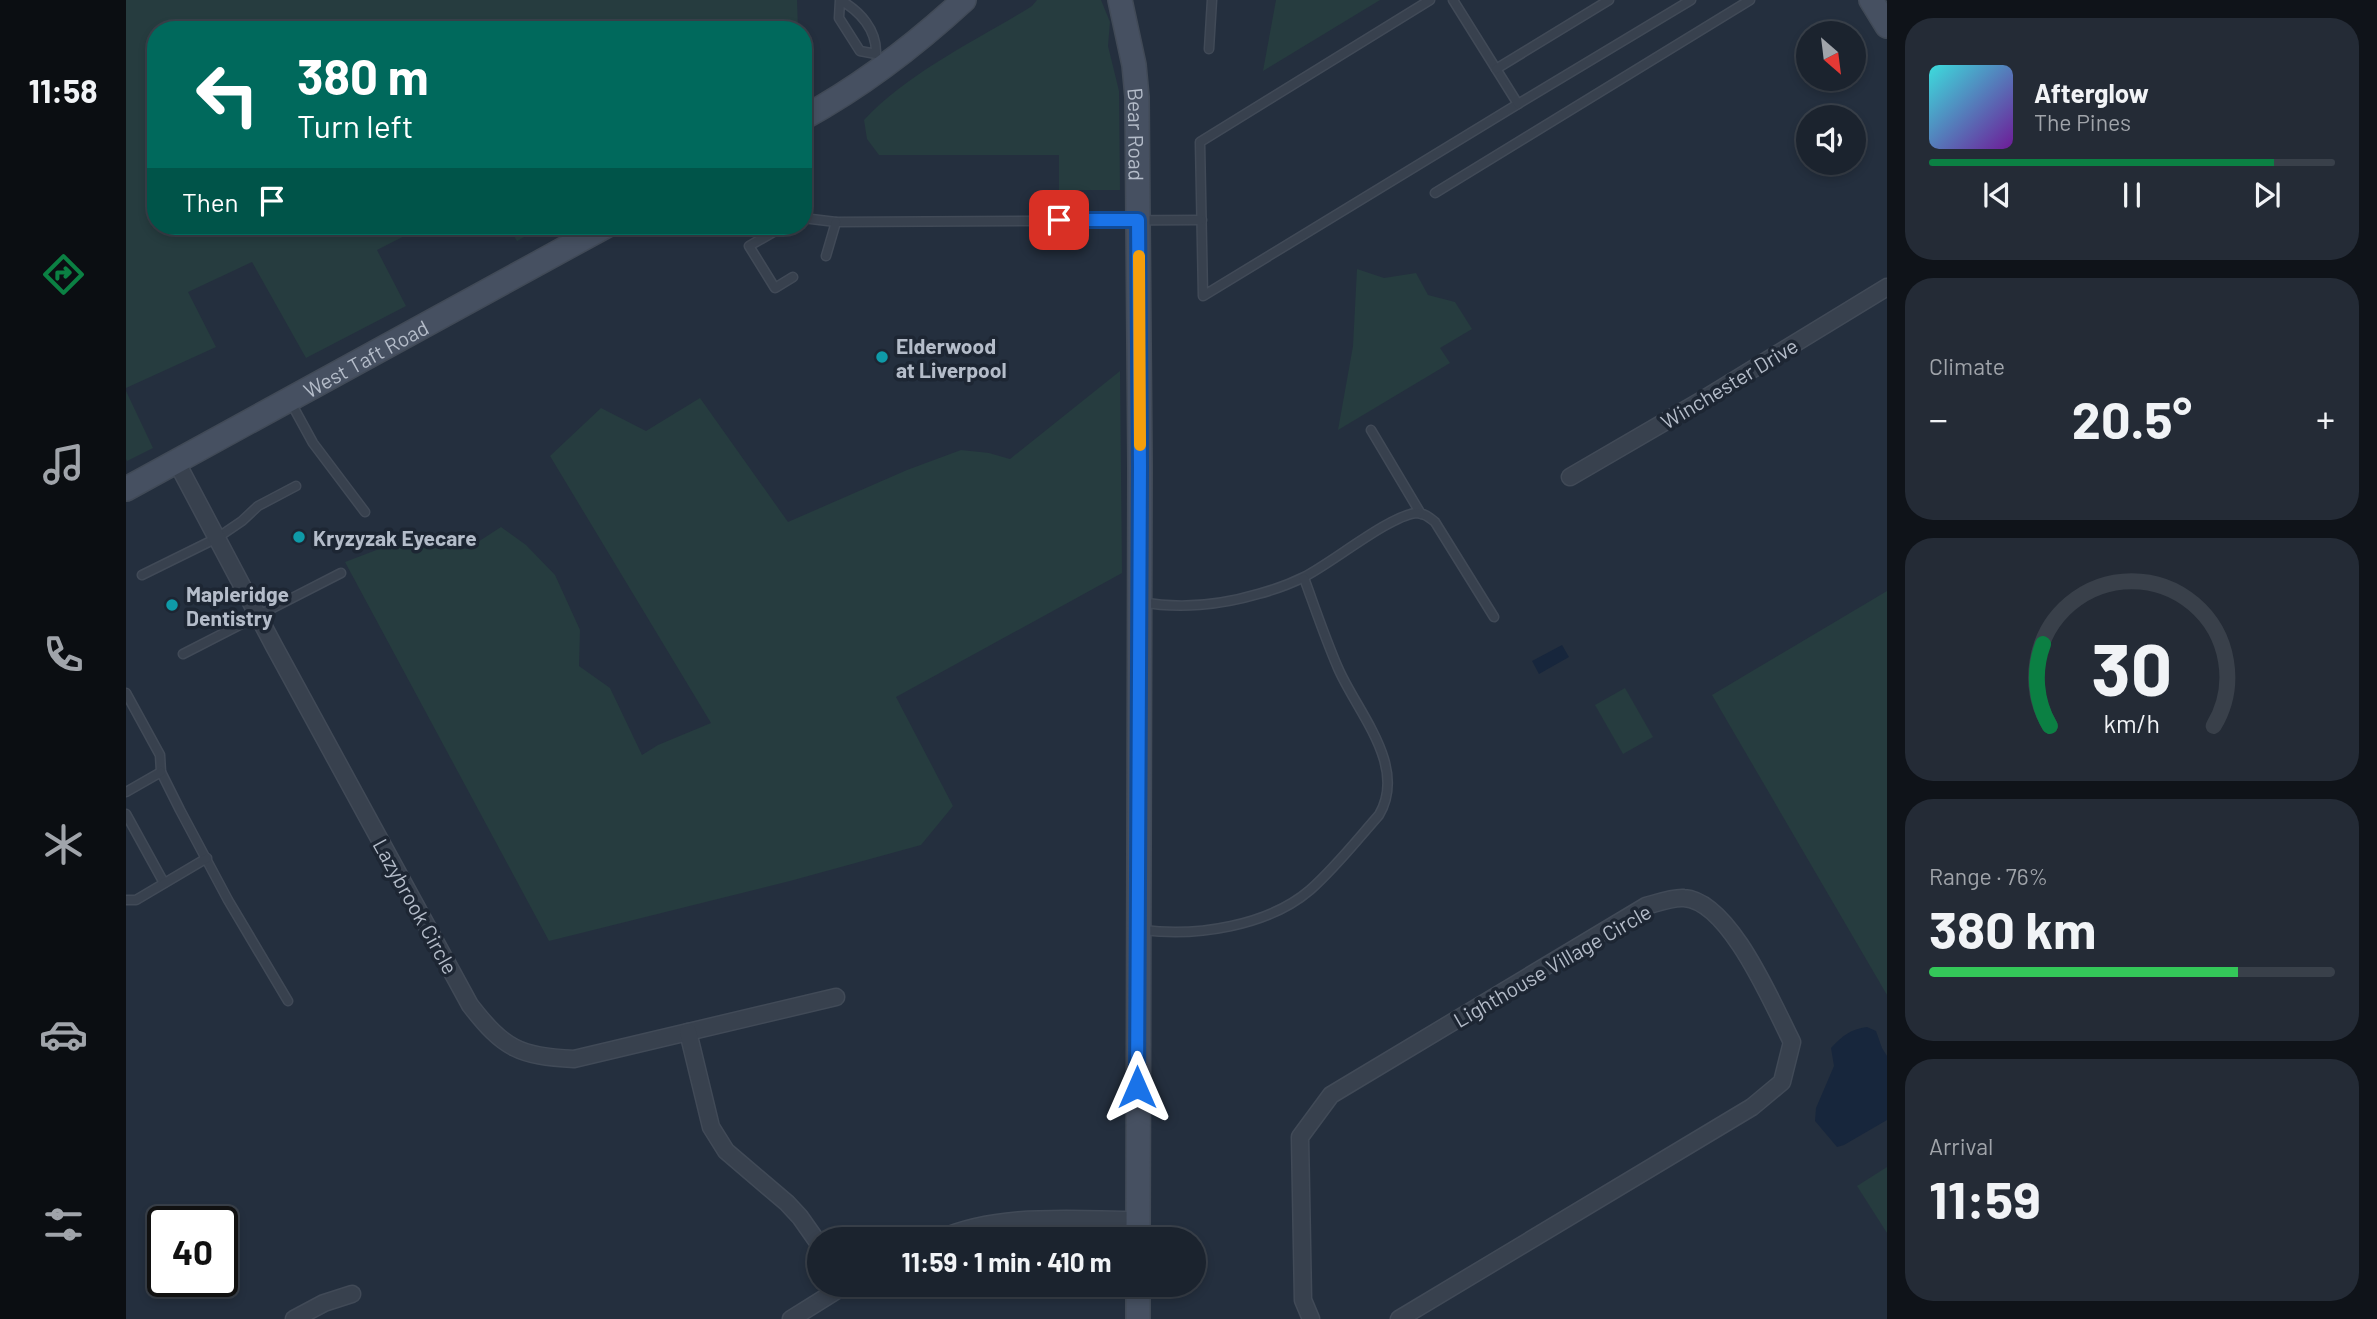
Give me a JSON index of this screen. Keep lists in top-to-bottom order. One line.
{"streets":{"street":["Bear Road","West Taft Road","Winchester Drive","Lazybrook Circle","Lighthouse Village Circle"]},"crossings":[["West Taft Road","Lazybrook Circle"]],"places":["Elderwood at Liverpool","Kryzyzak Eyecare","Mapleridge Dentistry"],"north":"bottom right","page":{"tabs":"11:58","turn":["380 m","Turn left"],"song":["Afterglow","The Pines"],"then":"Then","tile":["Climate",["Range · 76%","380 km"],["Arrival","11:59"]],"heat":["−","20.5°","+"],"limit":"40","trip":"11:59 · 1 min · 410 m","gauge":["30","km/h"]}}
